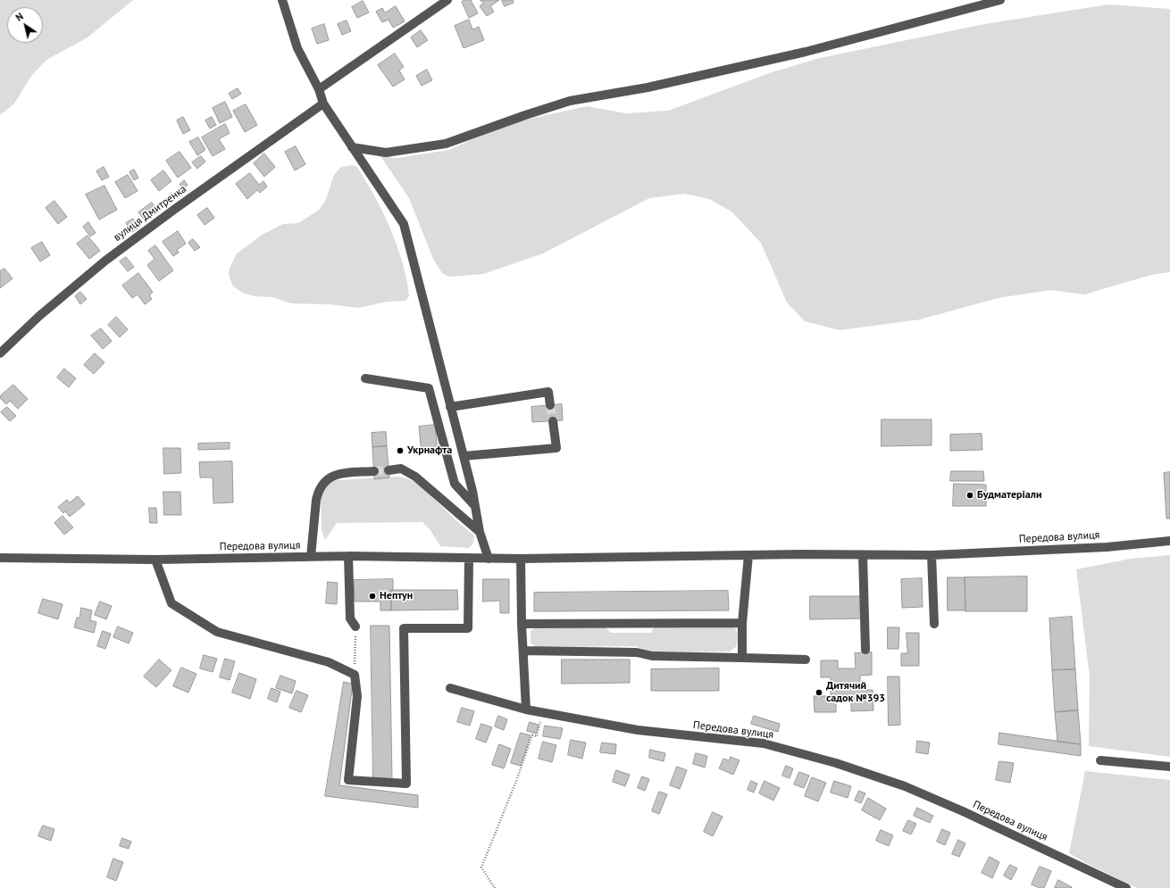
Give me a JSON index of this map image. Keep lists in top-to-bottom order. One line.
{"streets":{"street":["вулиця Дмитренка","Передова вулиця"]},"places":["Укрнафта","Будматеріали","Нептун","Дитячий садок №393"],"north":"top left"}
